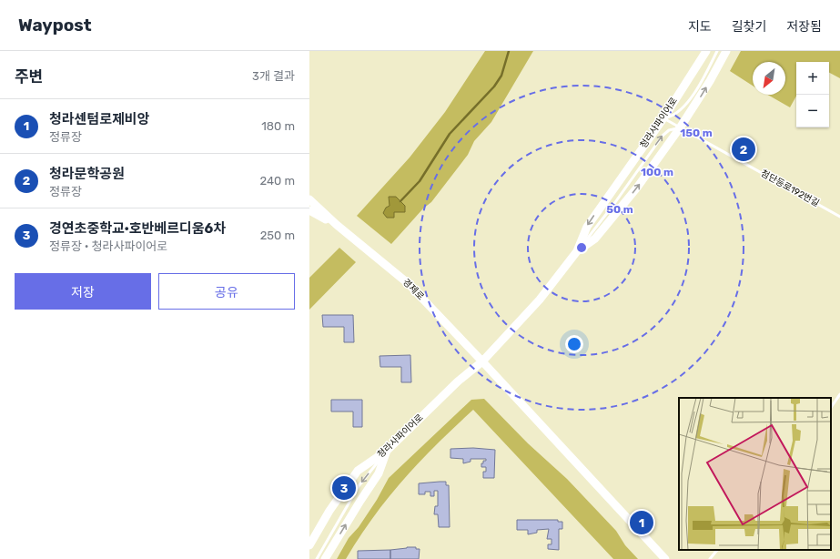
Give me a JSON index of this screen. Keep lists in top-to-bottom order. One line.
{"streets":{"main road":["청라사파이어로","경제로"],"lane":["첨단동로192번길"]},"crossings":[["청라사파이어로","첨단동로192번길"],["청라사파이어로","경제로"]],"north":"bottom left","page":{"header":"Waypost","nav":["지도","길찾기","저장됨"],"heading":["주변","3개 결과"],"map_buttons":["+","−"],"list":[{"mark":"1","name":"청라센텀로제비앙","note":"정류장","value":"180 m"},{"mark":"2","name":"청라문학공원","note":"정류장","value":"240 m"},{"mark":"3","name":"경연초중학교·호반베르디움6차","note":"정류장 · 청라사파이어로","value":"250 m"}],"pins":["2","3","1"],"buttons":["저장","공유"]},"rings":["150 m","100 m","50 m"]}
